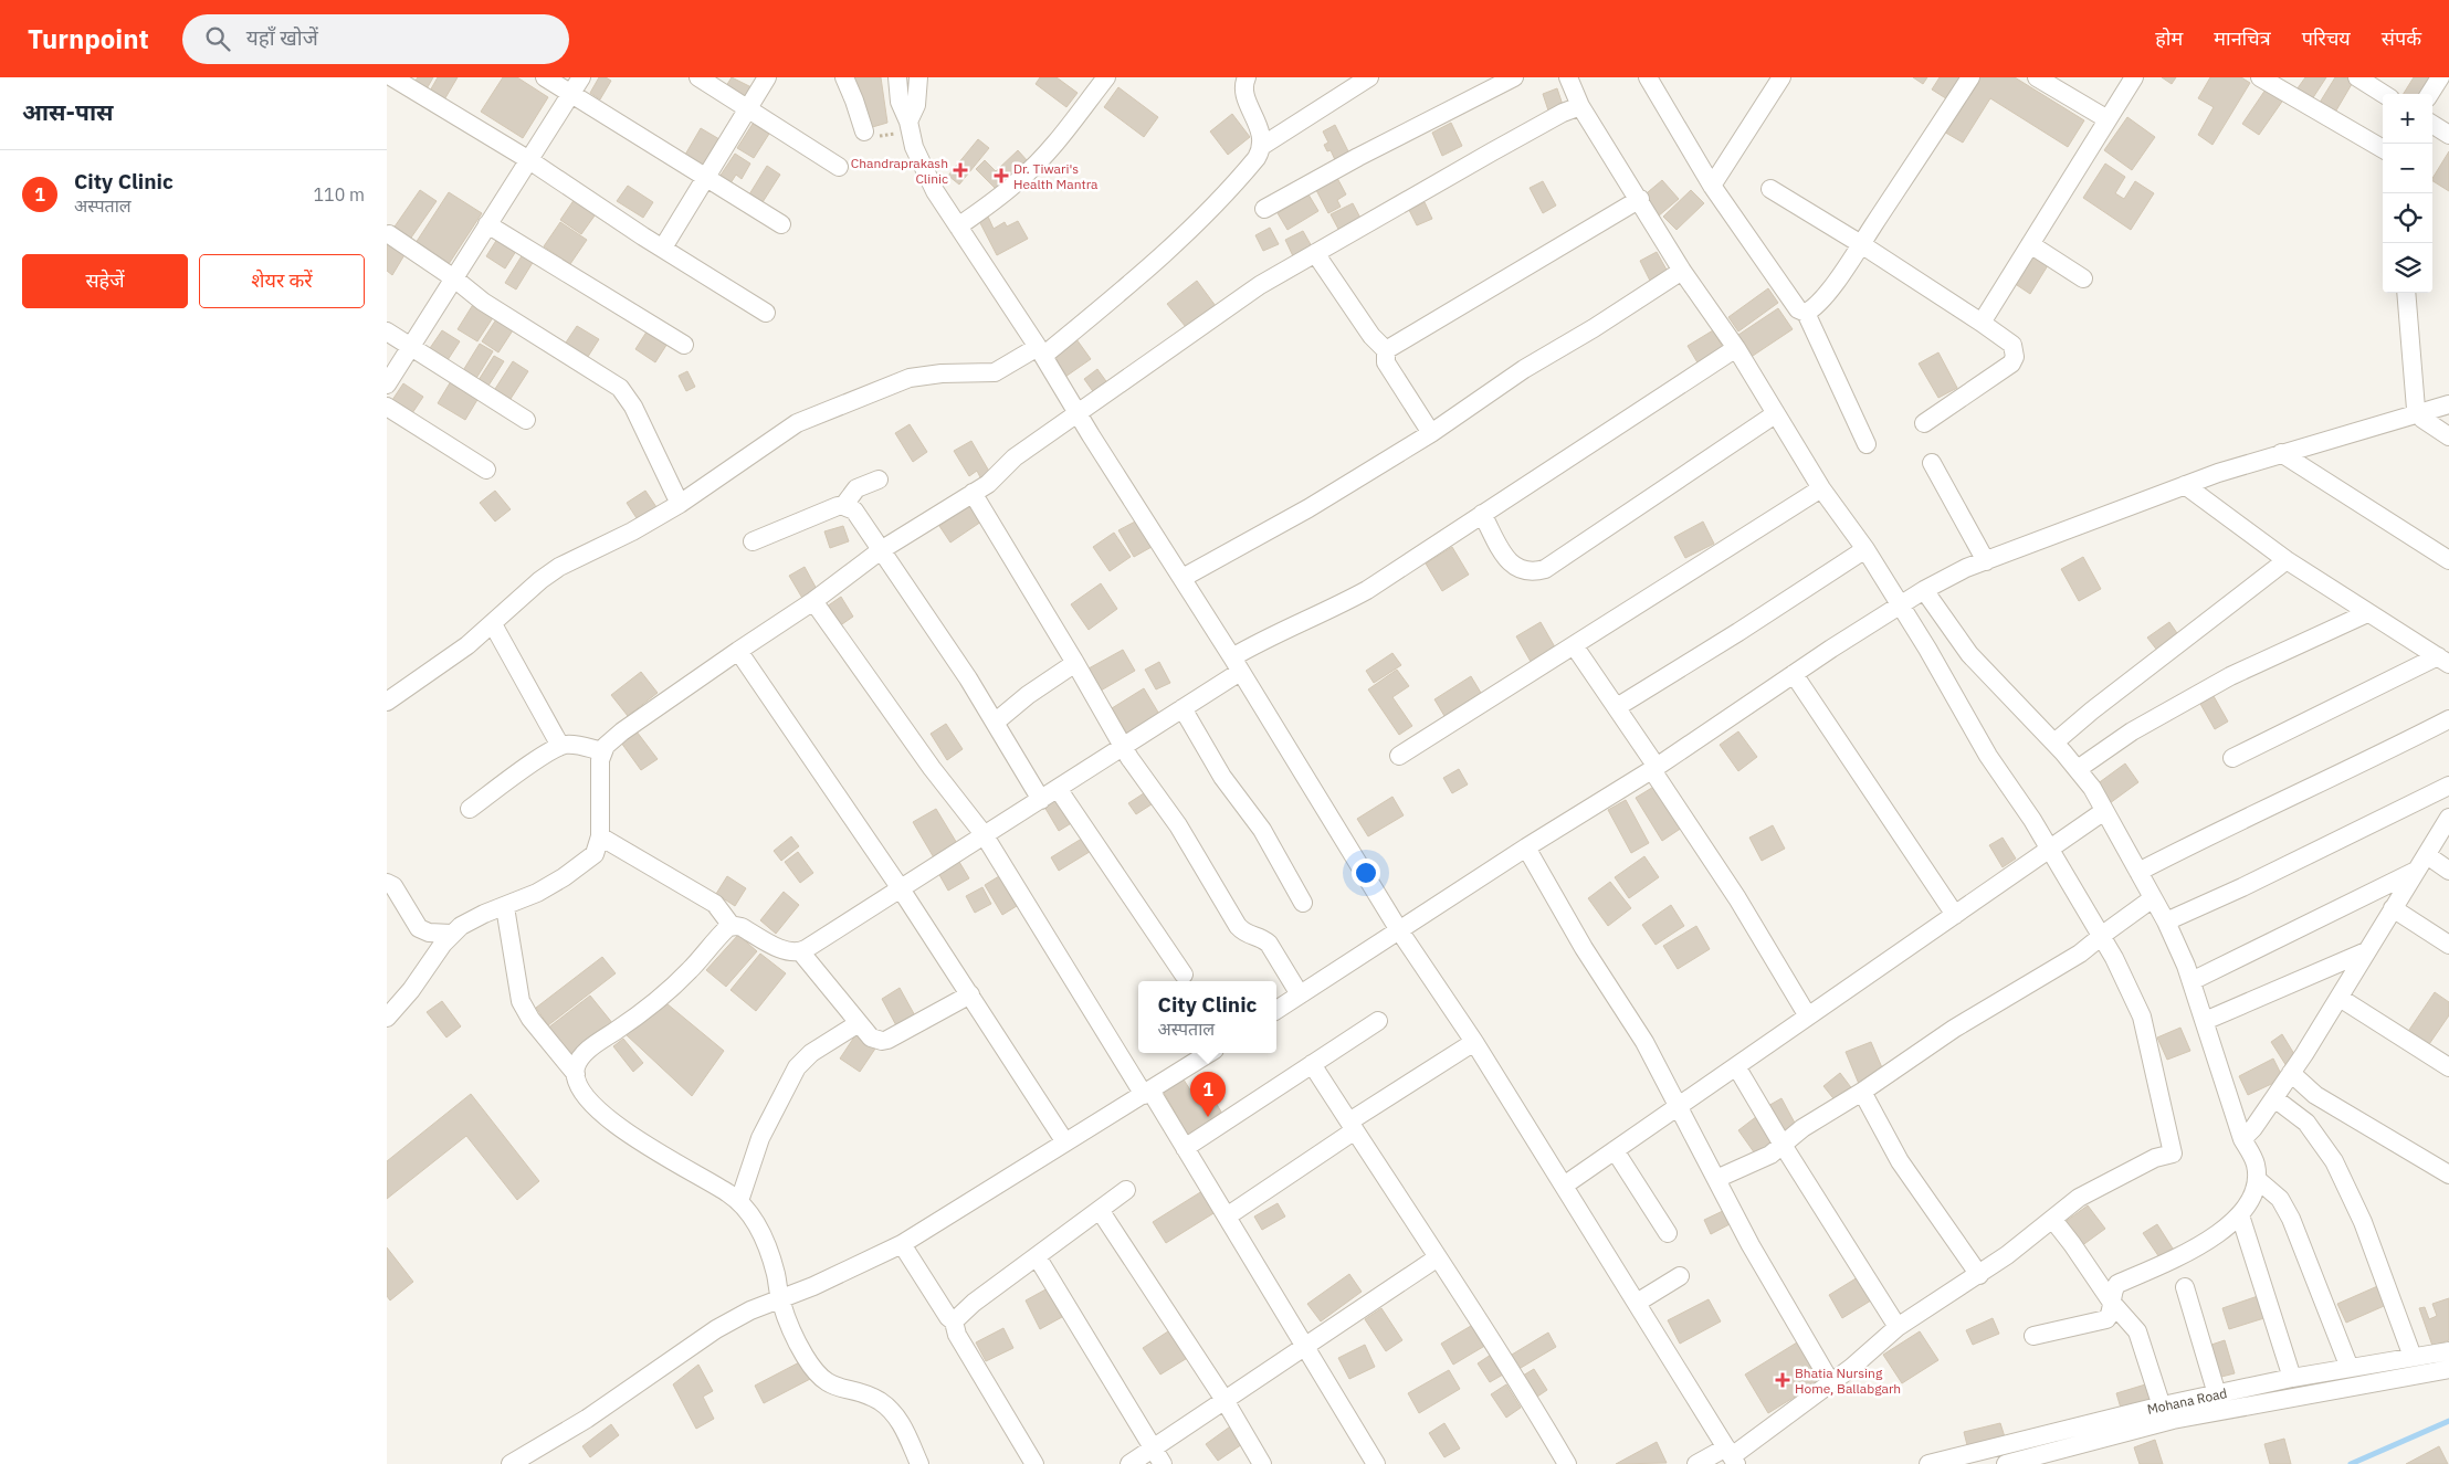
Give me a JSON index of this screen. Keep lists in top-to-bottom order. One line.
{"streets":{"street":["Mohana Road"]},"places":{"health":["Chandraprakash Clinic","Dr. Tiwari's Health Mantra","Bhatia Nursing Home, Ballabgarh"]},"page":{"header":"Turnpoint","search":"यहाँ खोजें","nav":["होम","मानचित्र","परिचय","संपर्क"],"heading":"आस-पास","map_buttons":["+","−"],"list":[{"mark":"1","name":"City Clinic","note":"अस्पताल","value":"110 m"}],"buttons":["सहेजें","शेयर करें"],"popup":["City Clinic","अस्पताल"],"pins":"1"}}
